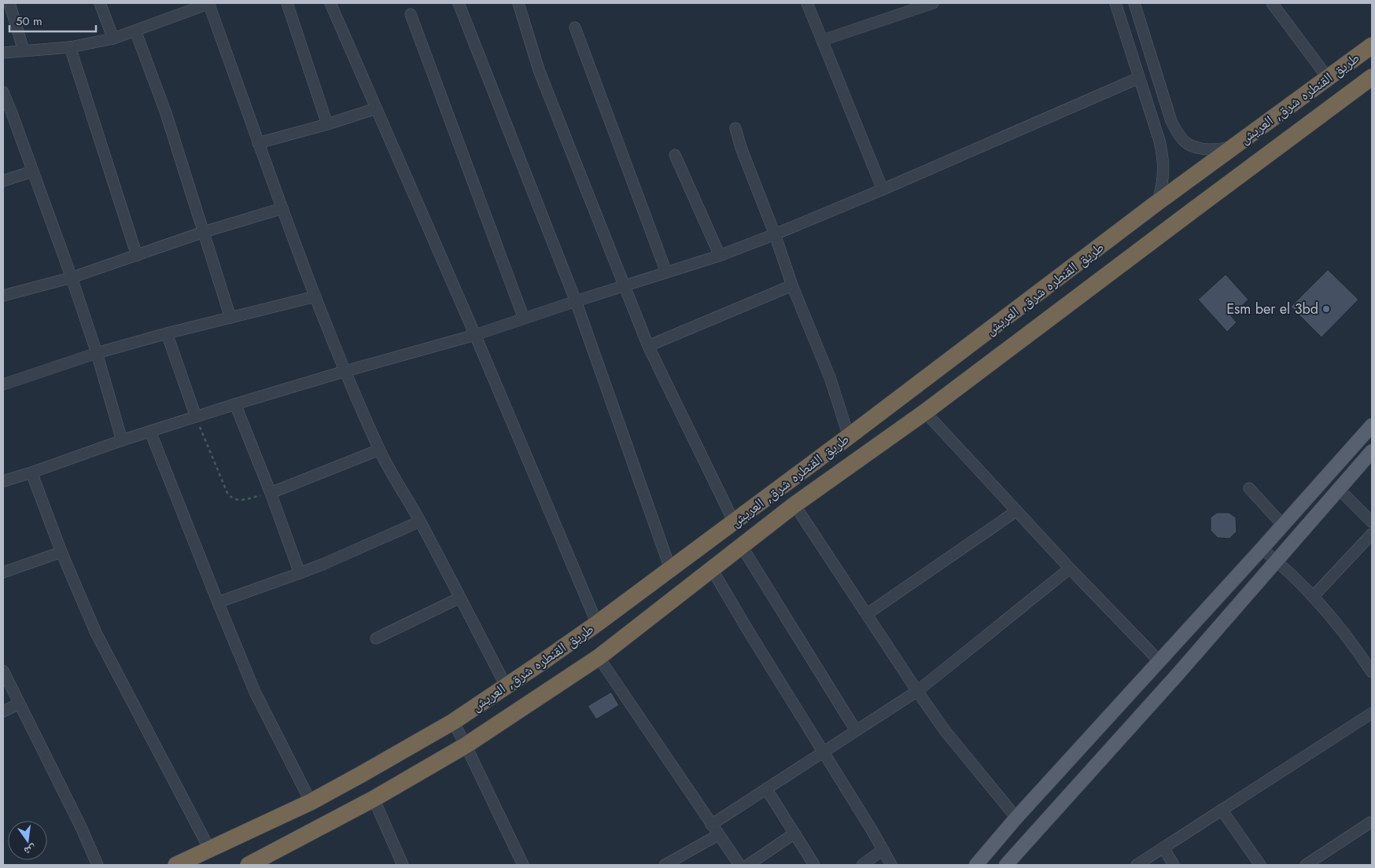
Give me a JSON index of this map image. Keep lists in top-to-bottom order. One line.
{"streets":{"highway":["طريق القنطره شرق, العريش"]},"places":["Esm ber el 3bd"],"scale_bar":"50 m","north":"bottom"}
